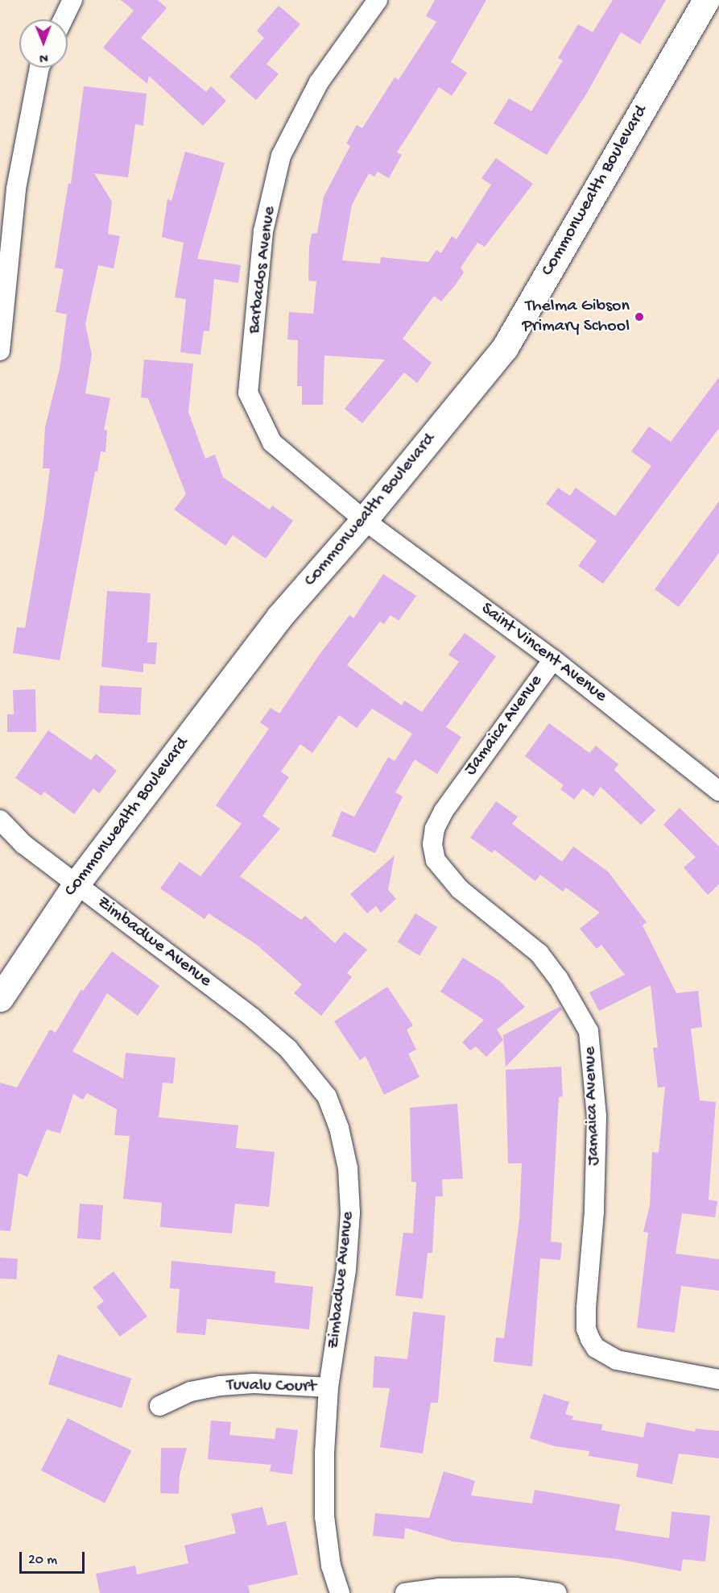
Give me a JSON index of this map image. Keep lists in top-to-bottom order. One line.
{"streets":{"street":["Commonwealth Boulevard","Barbados Avenue","Saint Vincent Avenue","Jamaica Avenue","Zimbadwe Avenue","Tuvalu Court"]},"crossings":[["Commonwealth Boulevard","Barbados Avenue"],["Commonwealth Boulevard","Saint Vincent Avenue"],["Commonwealth Boulevard","Zimbadwe Avenue"],["Barbados Avenue","Saint Vincent Avenue"],["Saint Vincent Avenue","Jamaica Avenue"],["Zimbadwe Avenue","Tuvalu Court"]],"places":["Thelma Gibson Primary School"],"scale_bar":"20 m","north":"bottom"}
